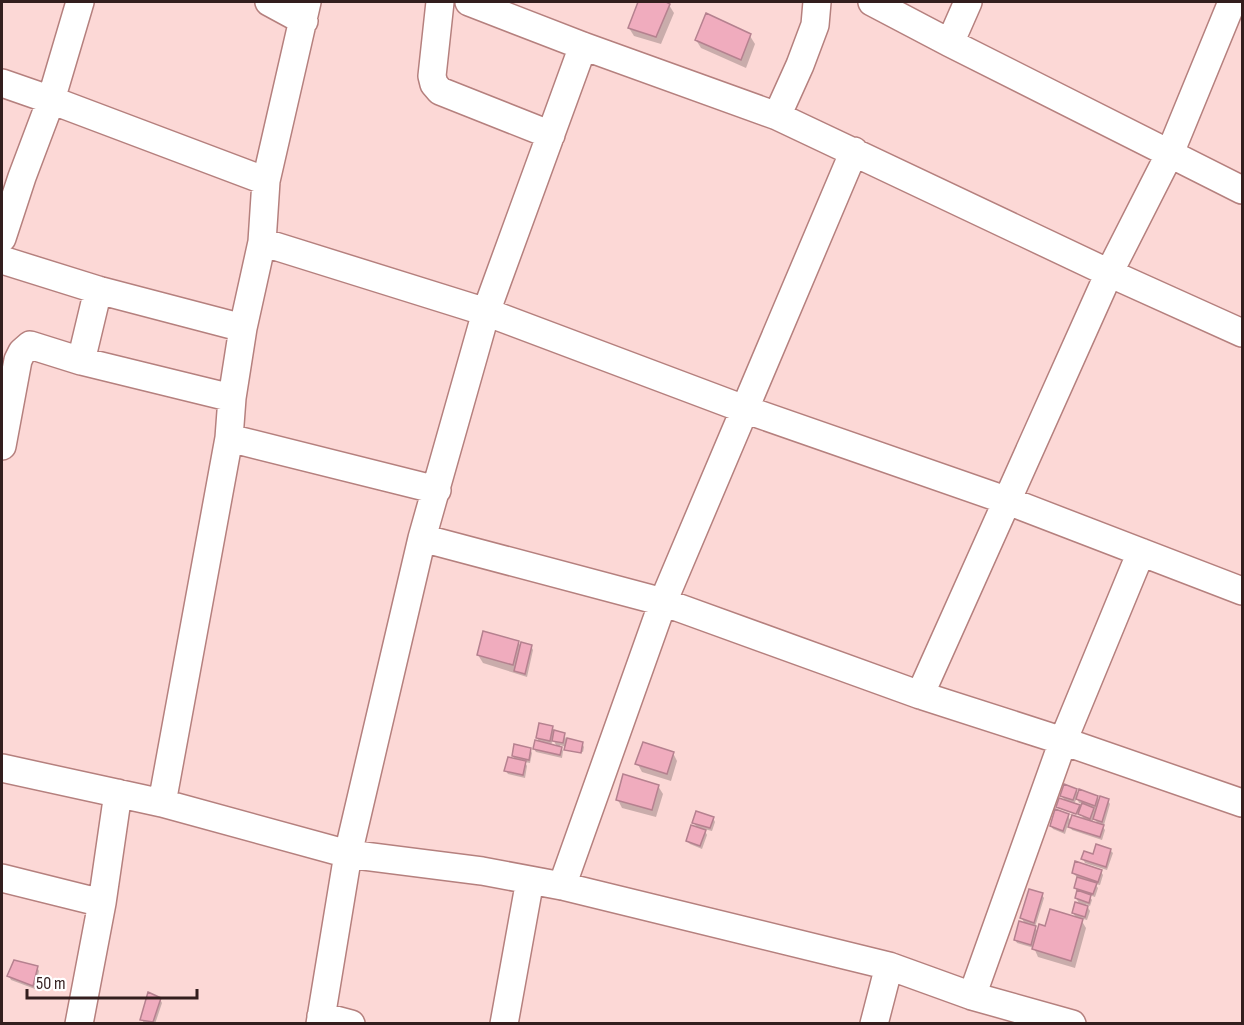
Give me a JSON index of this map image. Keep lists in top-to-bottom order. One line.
{"scale_bar":"50 m"}
